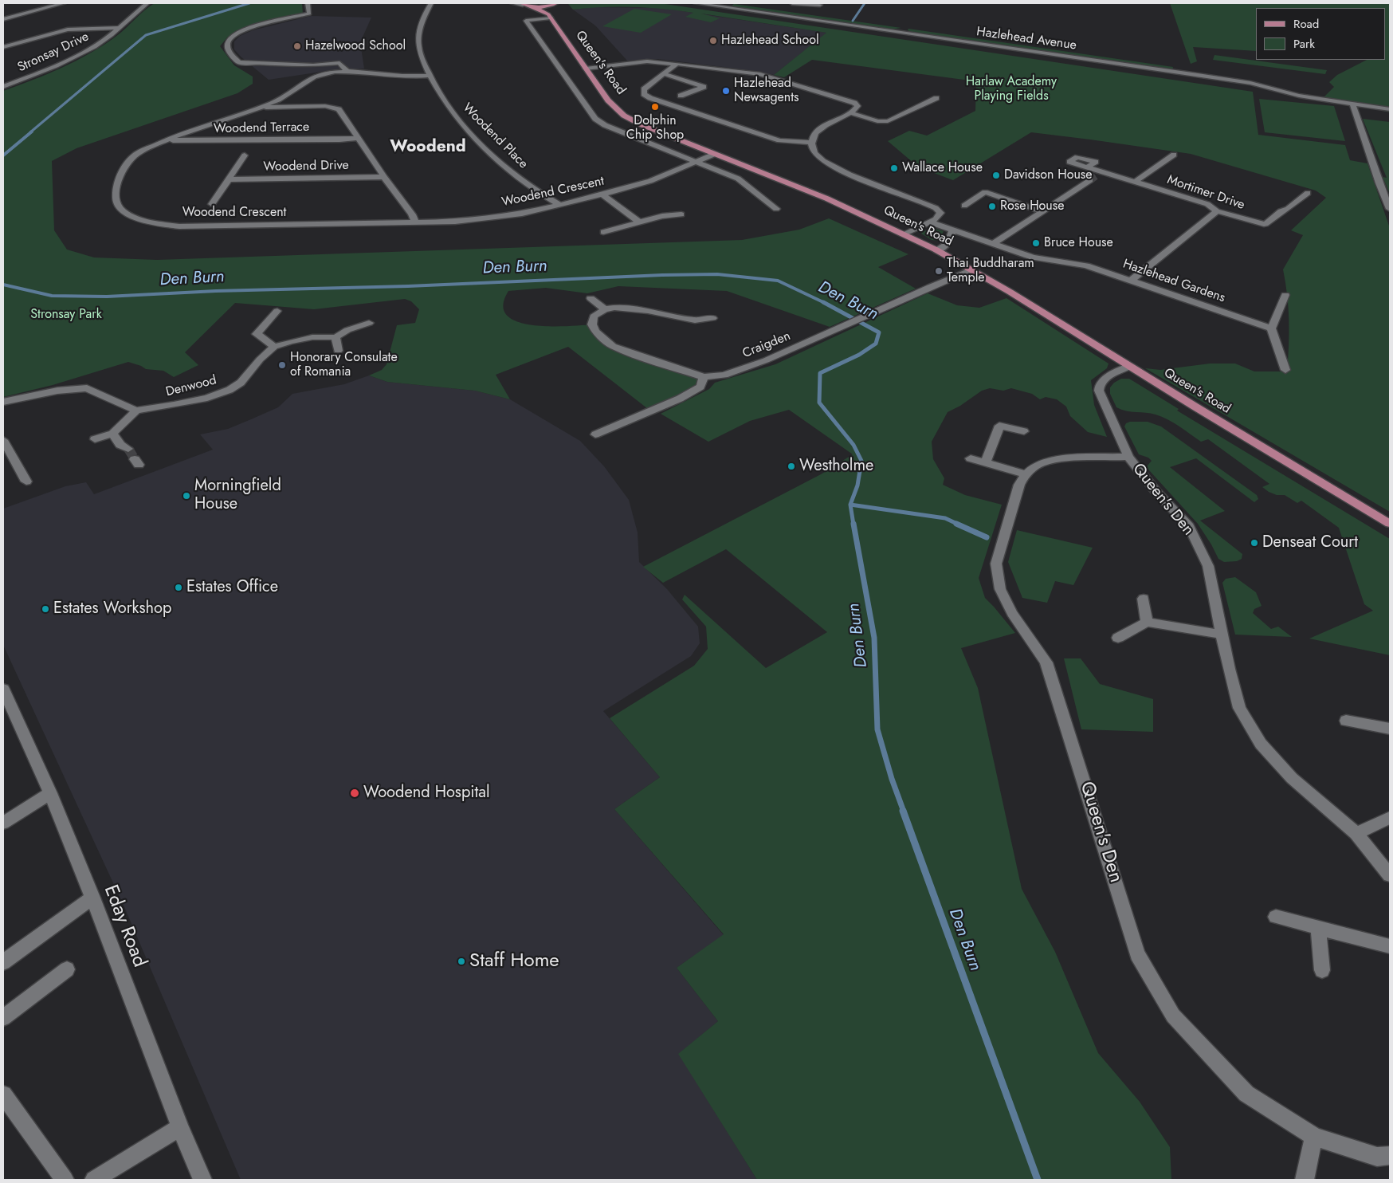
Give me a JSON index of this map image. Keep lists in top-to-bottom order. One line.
{"streets":{"main road":["Queen's Road"],"street":["Hazlehead Avenue","Stronsay Drive","Woodend Terrace","Woodend Place","Woodend Drive","Woodend Crescent","Mortimer Drive","Hazlehead Gardens","Craigden","Denwood","Queen's Den","Eday Road"]},"crossings":[["Queen's Road","Woodend Crescent"],["Queen's Road","Craigden"],["Queen's Road","Queen's Den"],["Woodend Terrace","Woodend Crescent"],["Woodend Place","Woodend Crescent"]],"districts":["Woodend"],"water":["Den Burn"],"parks":["Harlaw Academy Playing Fields","Stronsay Park"],"places":["Hazlehead School","Hazelwood School","Hazlehead Newsagents","Dolphin Chip Shop","Wallace House","Davidson House","Rose House","Bruce House","Thai Buddharam Temple","Honorary Consulate of Romania","Westholme","Morningfield House","Denseat Court","Estates Office","Estates Workshop","Woodend Hospital","Staff Home"],"legend":["Road","Park"]}
